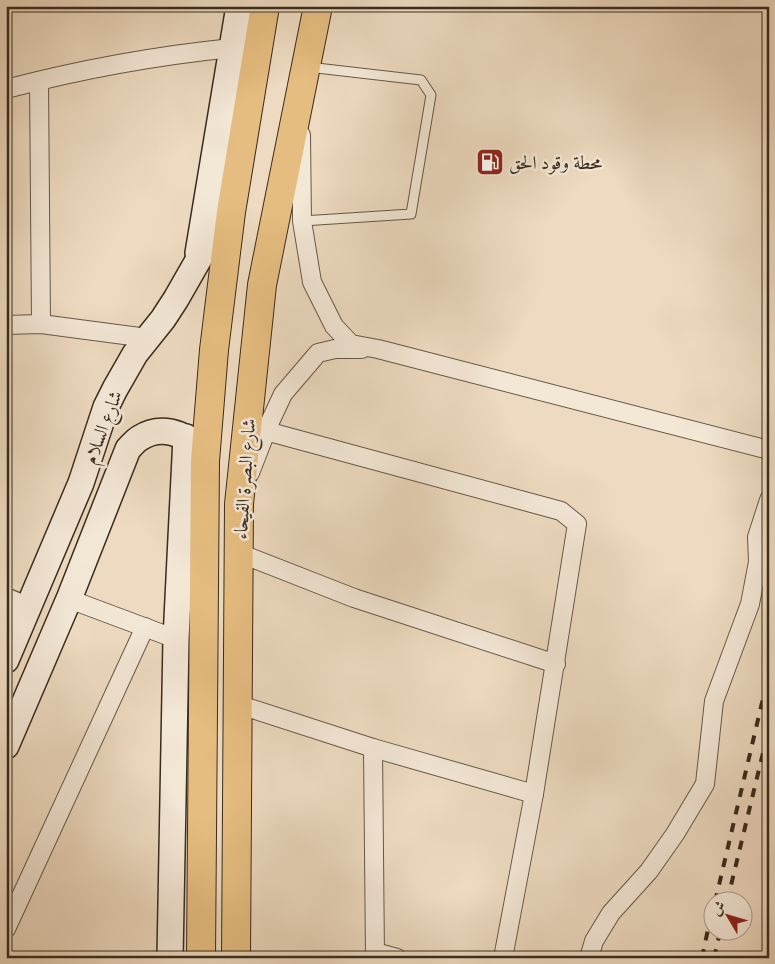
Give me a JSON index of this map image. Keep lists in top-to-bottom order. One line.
{"streets":{"highway":["شارع البصرة الفيحاء"],"main road":["شارع السلام"]},"crossings":[["شارع السلام","شارع البصرة الفيحاء"]],"places":{"fuel station":["محطة وقود الحق"]},"north":"top left"}
